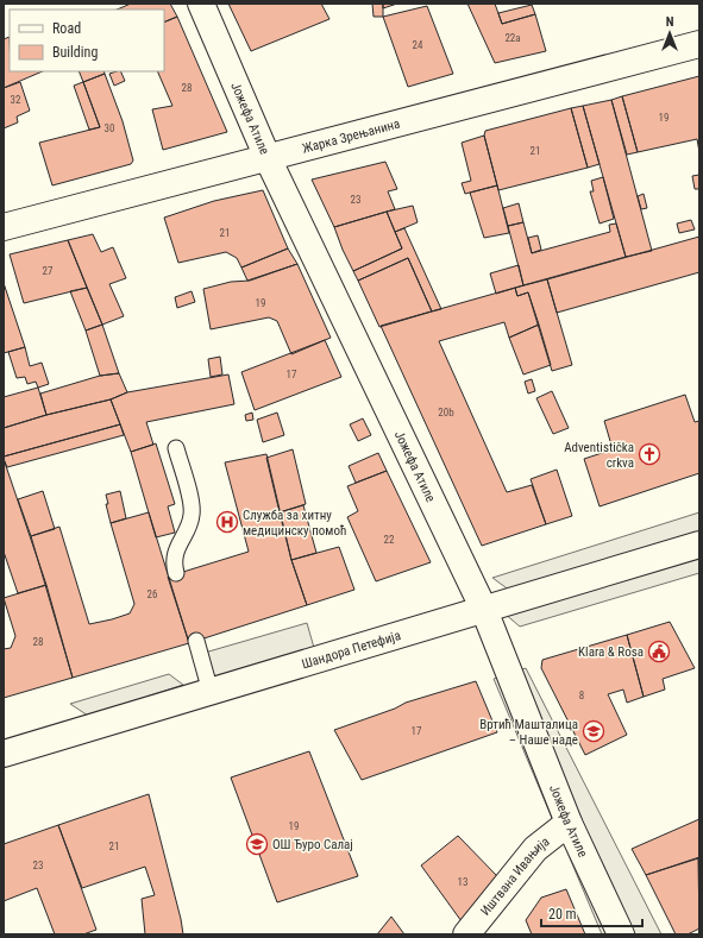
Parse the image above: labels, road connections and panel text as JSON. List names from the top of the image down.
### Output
{
  "streets": {
    "street": [
      "Јожефа Атиле",
      "Жарка Зрењанина",
      "Шандора Петефија",
      "Иштвана Ивањија"
    ]
  },
  "crossings": [
    ["Јожефа Атиле", "Жарка Зрењанина"],
    ["Јожефа Атиле", "Шандора Петефија"],
    ["Јожефа Атиле", "Иштвана Ивањија"]
  ],
  "places": {
    "church": ["Adventistička crkva"],
    "hospital": ["Служба за хитну медицинску помоћ"],
    "public building": ["Klara & Rosa"],
    "school or university": ["Вртић Машталица – Наше наде", "ОШ Ђуро Салај"]
  },
  "house_numbers": [
    "22a",
    "24",
    "28",
    "32",
    "19",
    "30",
    "21",
    "23",
    "21",
    "27",
    "19",
    "17",
    "20b",
    "22",
    "26",
    "28",
    "8",
    "17",
    "19",
    "21",
    "23",
    "13"
  ],
  "legend": ["Road", "Building"],
  "scale_bar": "20 m",
  "north": "top"
}
